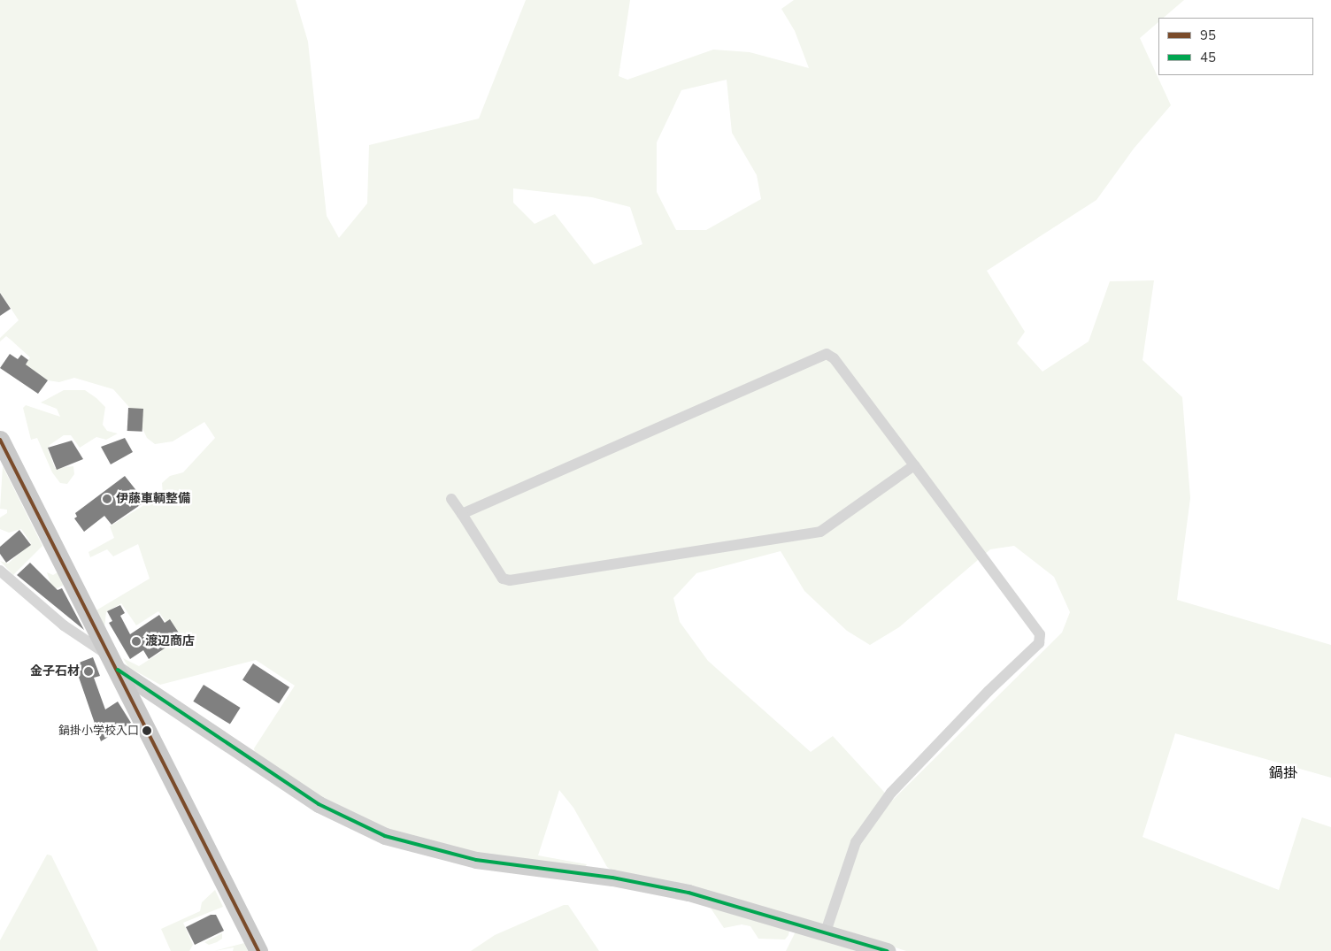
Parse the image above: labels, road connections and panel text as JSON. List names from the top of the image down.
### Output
{
  "districts": ["鍋掛"],
  "places": [
    "伊藤車輌整備",
    "渡辺商店",
    "金子石材",
    "鍋掛小学校入口"
  ],
  "lines": ["transit line 95", "transit line 45"],
  "legend": ["95", "45"]
}
